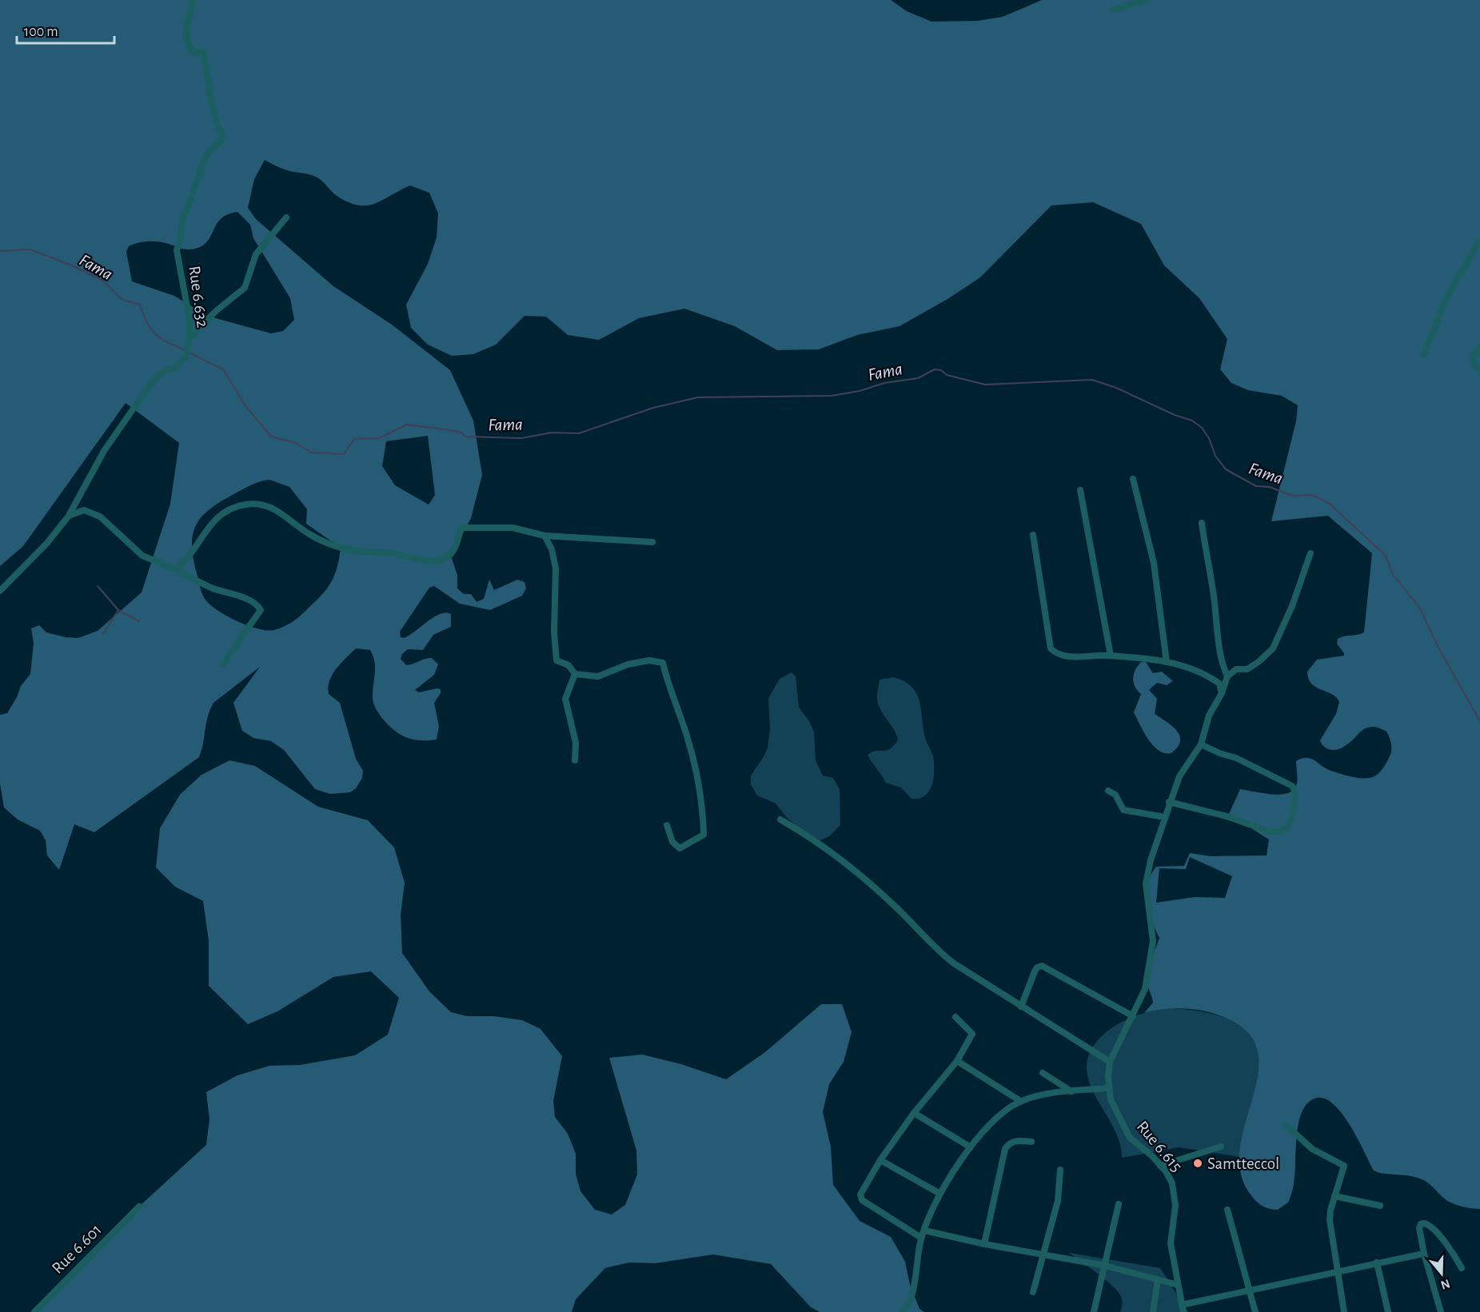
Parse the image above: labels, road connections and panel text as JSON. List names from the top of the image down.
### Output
{
  "streets": {
    "street": ["Rue 6.632", "Rue 6.615", "Rue 6.601"]
  },
  "water": ["Fama"],
  "places": ["Samtteccol"],
  "scale_bar": "100 m",
  "north": "bottom"
}
